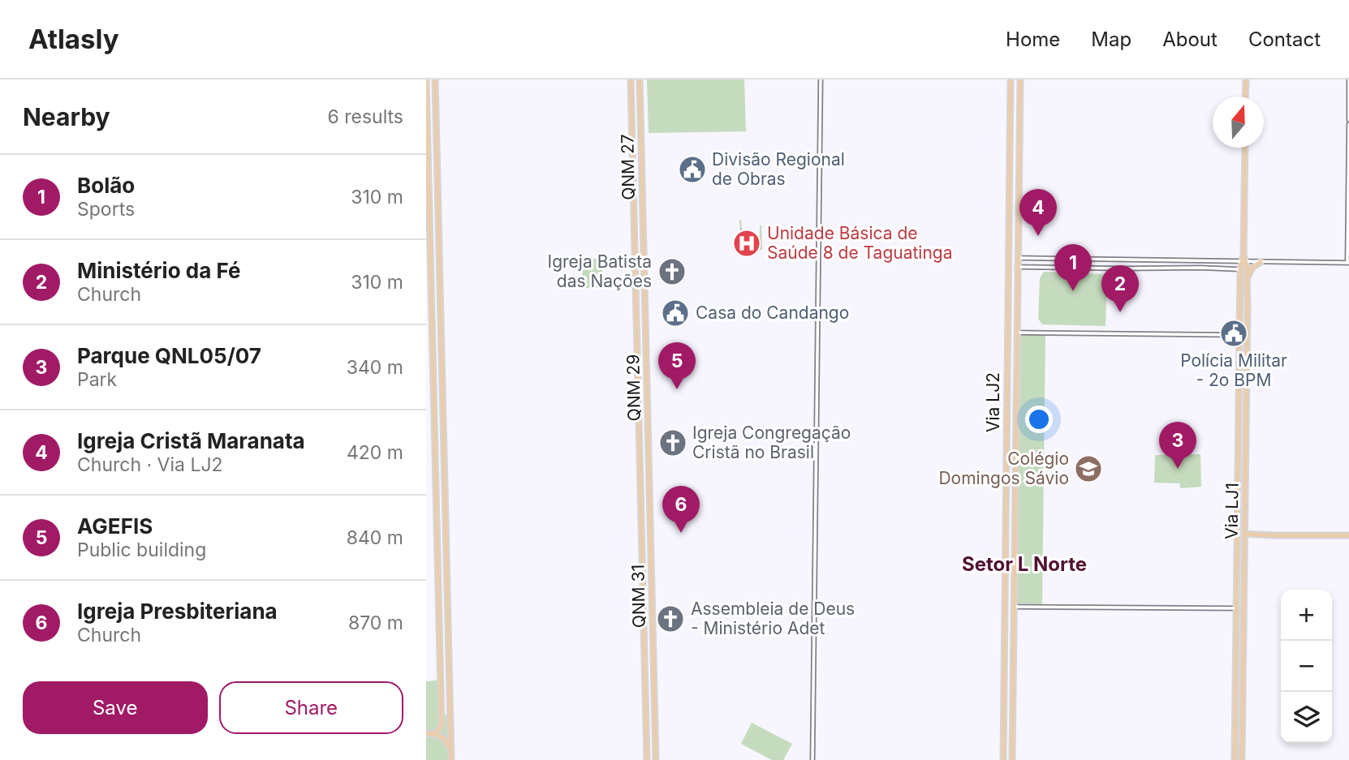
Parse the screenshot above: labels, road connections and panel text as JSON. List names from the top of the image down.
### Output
{
  "streets": {
    "main road": [
      "QNM 27",
      "QNM 29",
      "Via LJ2",
      "Via LJ1",
      "QNM 31"
    ]
  },
  "crossings": [
    ["QNM 27", "QNM 29"],
    ["QNM 29", "QNM 31"]
  ],
  "districts": ["Setor L Norte"],
  "places": {
    "public building": ["Divisão Regional de Obras", "Casa do Candango", "Polícia Militar - 2o BPM"],
    "hospital": ["Unidade Básica de Saúde 8 de Taguatinga"],
    "church": ["Igreja Batista das Nações", "Igreja Congregação Cristã no Brasil", "Assembleia de Deus - Ministério Adet"],
    "school or university": ["Colégio Domingos Sávio"]
  },
  "north": "top",
  "page": {
    "header": "Atlasly",
    "nav": [
      "Home",
      "Map",
      "About",
      "Contact"
    ],
    "heading": ["Nearby", "6 results"],
    "list": [
      {
        "mark": "1",
        "name": "Bolão",
        "note": "Sports",
        "value": "310 m"
      },
      {
        "mark": "2",
        "name": "Ministério da Fé",
        "note": "Church",
        "value": "310 m"
      },
      {
        "mark": "3",
        "name": "Parque QNL05/07",
        "note": "Park",
        "value": "340 m"
      },
      {
        "mark": "4",
        "name": "Igreja Cristã Maranata",
        "note": "Church · Via LJ2",
        "value": "420 m"
      },
      {
        "mark": "5",
        "name": "AGEFIS",
        "note": "Public building",
        "value": "840 m"
      },
      {
        "mark": "6",
        "name": "Igreja Presbiteriana",
        "note": "Church",
        "value": "870 m"
      }
    ],
    "pins": [
      "4",
      "1",
      "2",
      "5",
      "3",
      "6"
    ],
    "map_buttons": ["+", "−"],
    "buttons": ["Save", "Share"]
  }
}
